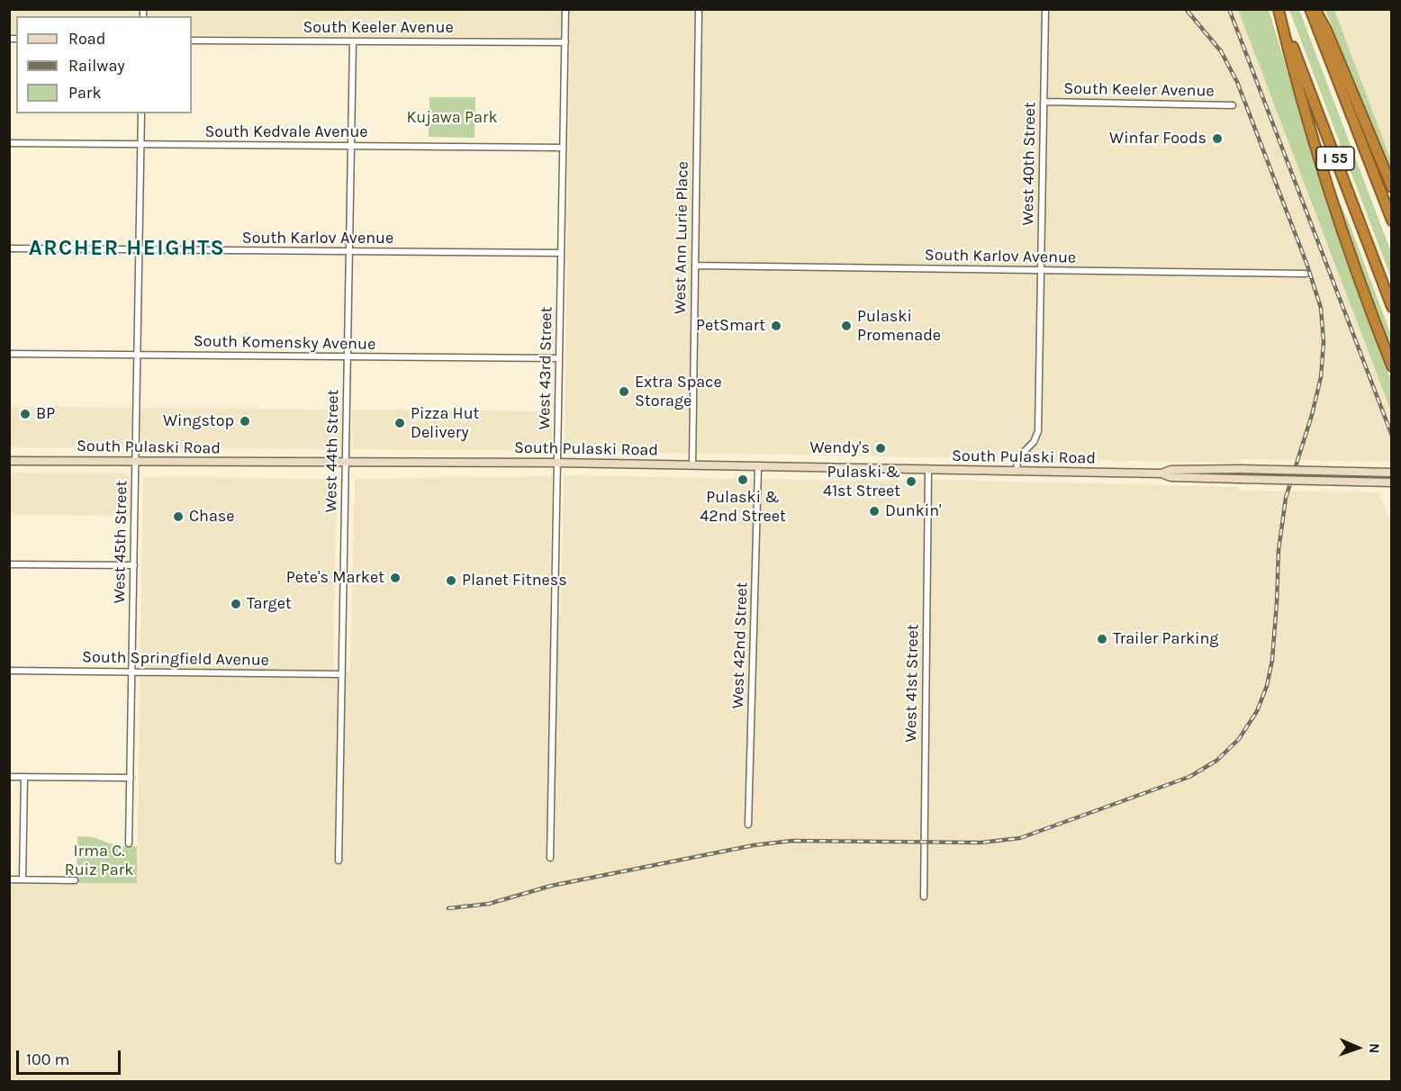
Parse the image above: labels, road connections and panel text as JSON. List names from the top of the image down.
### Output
{
  "streets": {
    "highway": ["I 55"],
    "main road": ["South Pulaski Road"],
    "street": [
      "South Keeler Avenue",
      "South Kedvale Avenue",
      "West 40th Street",
      "West Ann Lurie Place",
      "South Karlov Avenue",
      "South Komensky Avenue",
      "West 43rd Street",
      "West 44th Street",
      "West 45th Street",
      "West 42nd Street",
      "South Springfield Avenue",
      "West 41st Street"
    ]
  },
  "crossings": [
    ["South Keeler Avenue", "West 40th Street"],
    ["South Keeler Avenue", "West 43rd Street"],
    ["South Keeler Avenue", "West 44th Street"],
    ["South Kedvale Avenue", "West 43rd Street"],
    ["South Kedvale Avenue", "West 44th Street"],
    ["South Kedvale Avenue", "West 45th Street"],
    ["West 40th Street", "South Karlov Avenue"],
    ["West 40th Street", "South Pulaski Road"],
    ["West Ann Lurie Place", "South Karlov Avenue"],
    ["West Ann Lurie Place", "South Pulaski Road"],
    ["South Karlov Avenue", "West 43rd Street"],
    ["South Karlov Avenue", "West 44th Street"],
    ["South Karlov Avenue", "West 45th Street"],
    ["South Komensky Avenue", "West 43rd Street"],
    ["South Komensky Avenue", "West 44th Street"],
    ["South Komensky Avenue", "West 45th Street"],
    ["West 43rd Street", "South Pulaski Road"],
    ["South Pulaski Road", "West 44th Street"],
    ["South Pulaski Road", "West 45th Street"],
    ["South Pulaski Road", "West 42nd Street"],
    ["South Pulaski Road", "West 41st Street"],
    ["West 44th Street", "South Springfield Avenue"],
    ["West 45th Street", "South Springfield Avenue"]
  ],
  "districts": ["ARCHER HEIGHTS"],
  "parks": ["Kujawa Park", "Irma C. Ruiz Park"],
  "places": [
    "Winfar Foods",
    "PetSmart",
    "Pulaski Promenade",
    "Extra Space Storage",
    "BP",
    "Wingstop",
    "Pizza Hut Delivery",
    "Wendy's",
    "Pulaski & 42nd Street",
    "Pulaski & 41st Street",
    "Dunkin'",
    "Chase",
    "Pete's Market",
    "Planet Fitness",
    "Target",
    "Trailer Parking"
  ],
  "legend": ["Road", "Railway", "Park"],
  "scale_bar": "100 m",
  "north": "right"
}
